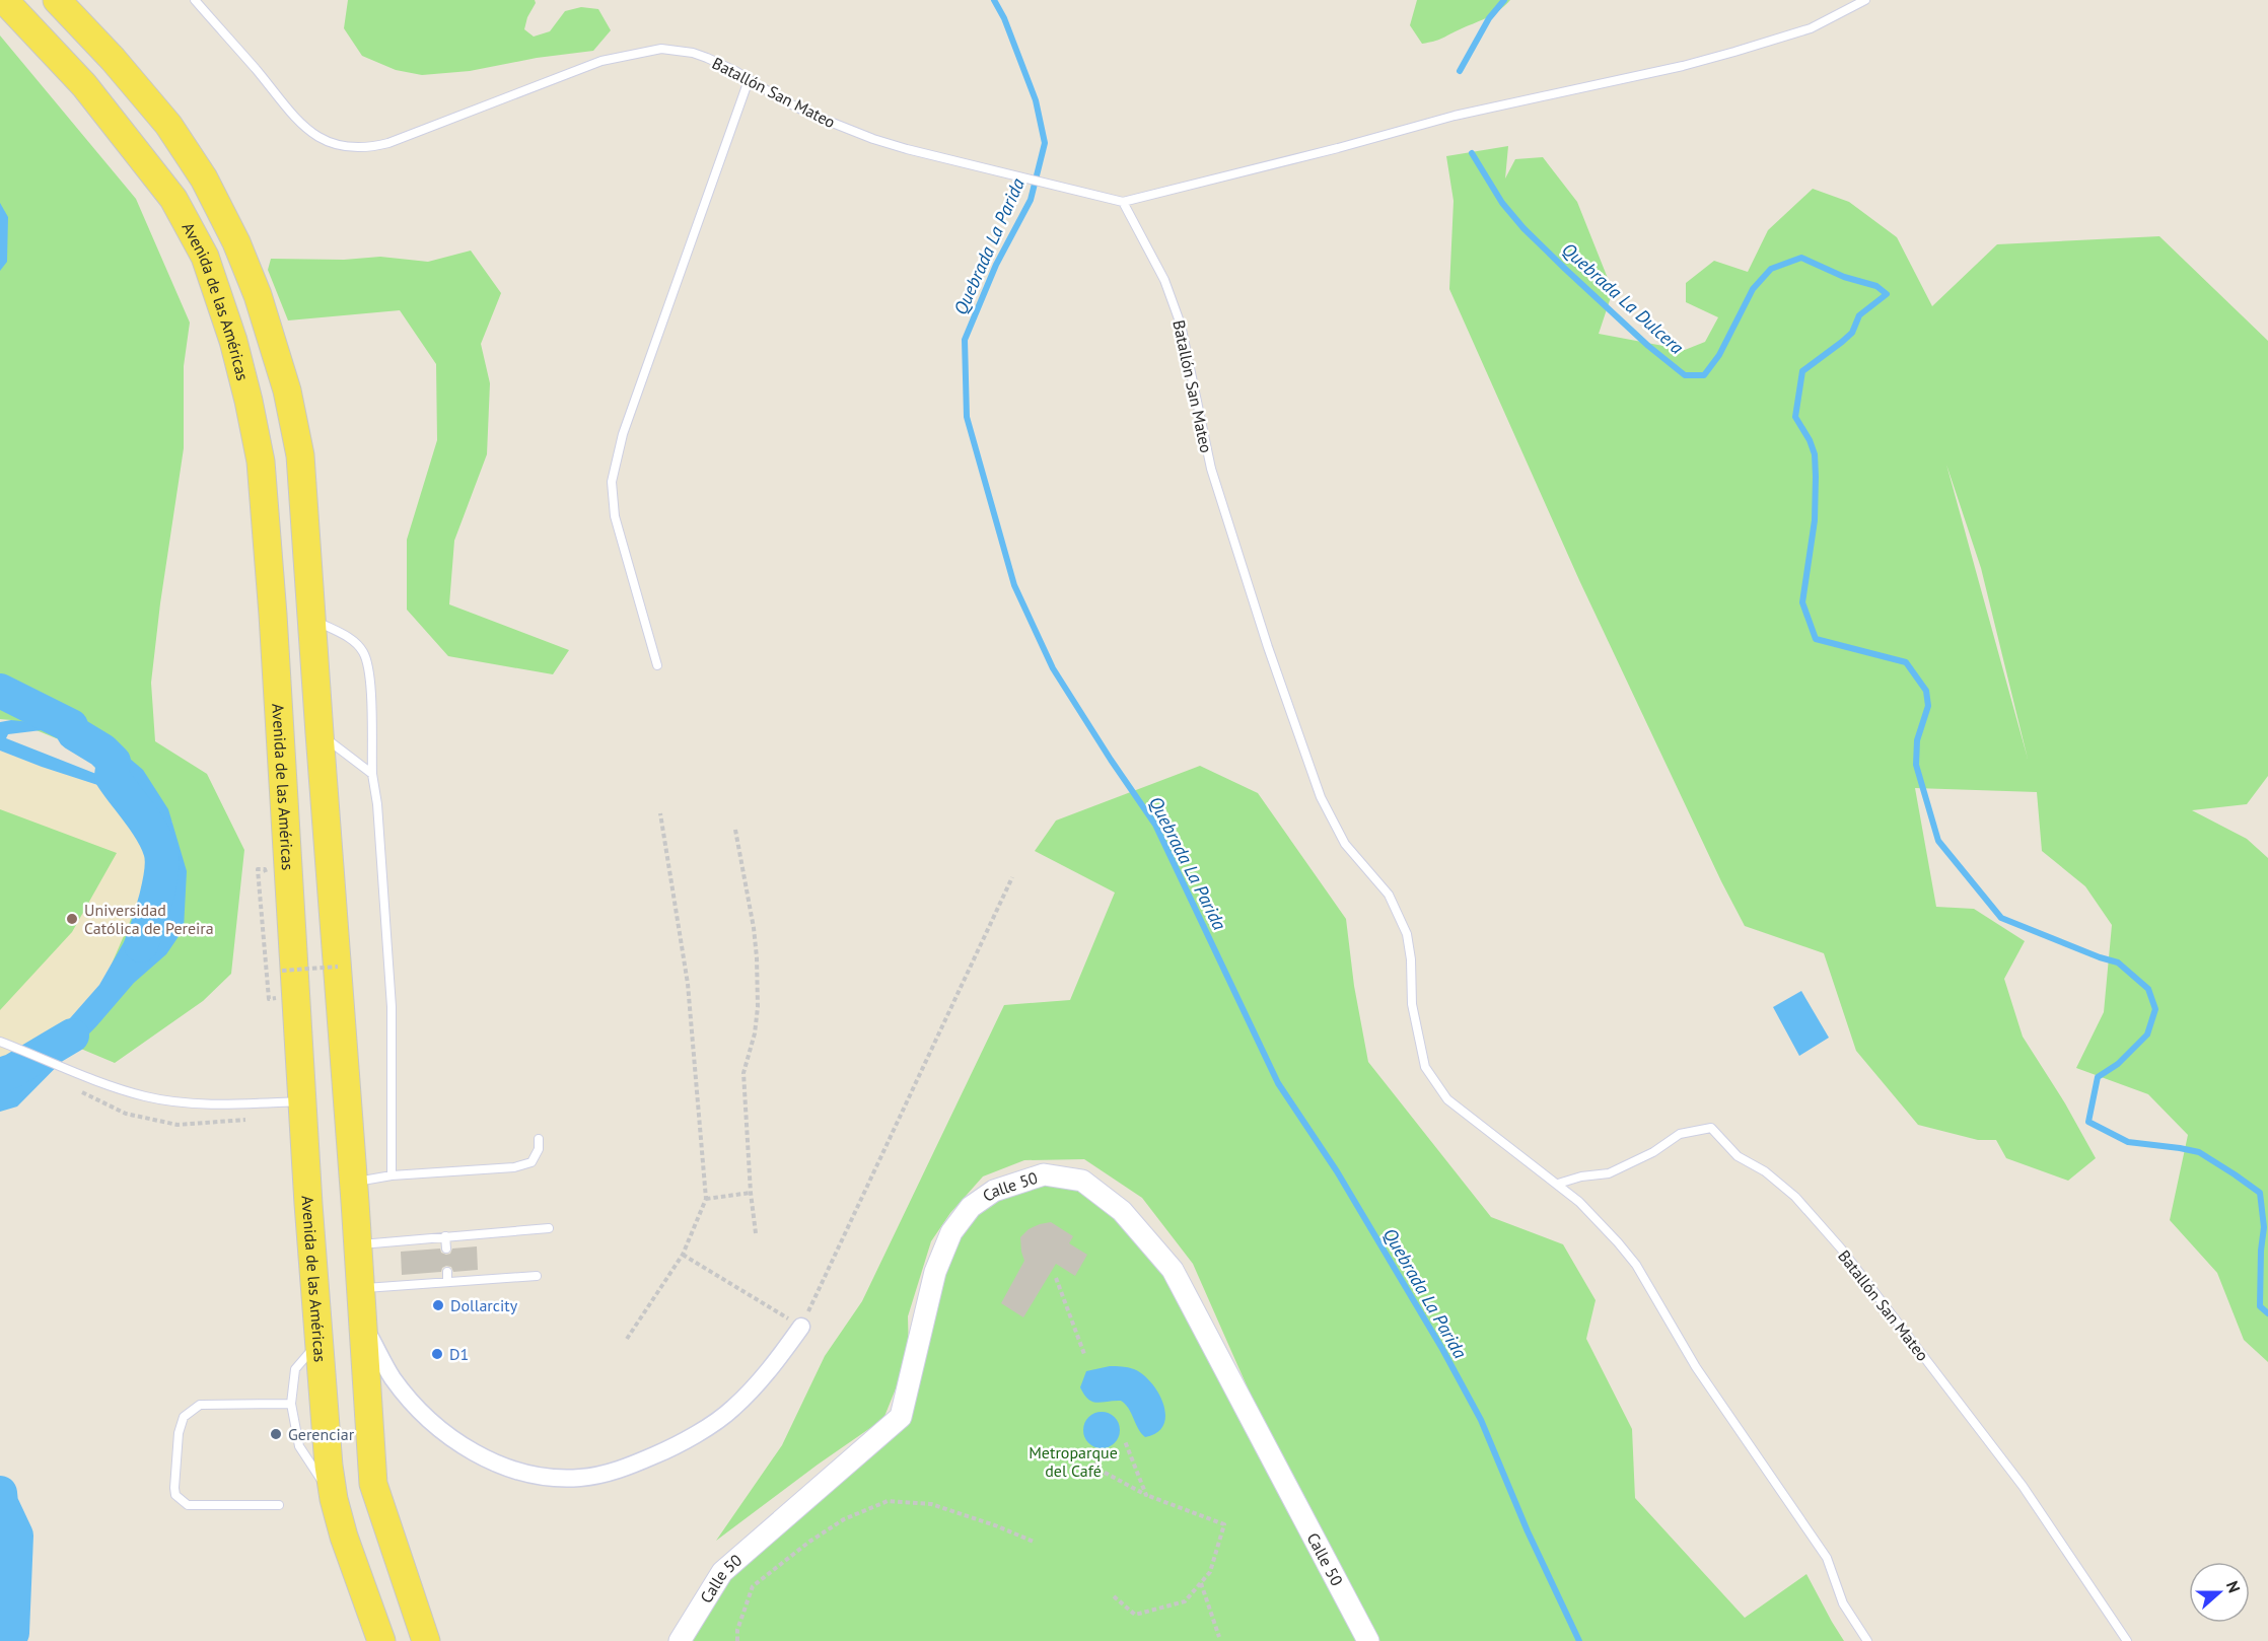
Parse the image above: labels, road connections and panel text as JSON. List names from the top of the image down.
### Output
{
  "streets": {
    "main road": ["Avenida de las Américas"],
    "street": ["Calle 50"],
    "lane": ["Batallón San Mateo"]
  },
  "water": ["Quebrada La Parida", "Quebrada La Dulcera"],
  "parks": ["Metroparque del Café"],
  "places": [
    "Universidad Católica de Pereira",
    "Dollarcity",
    "D1",
    "Gerenciar"
  ],
  "north": "right"
}
